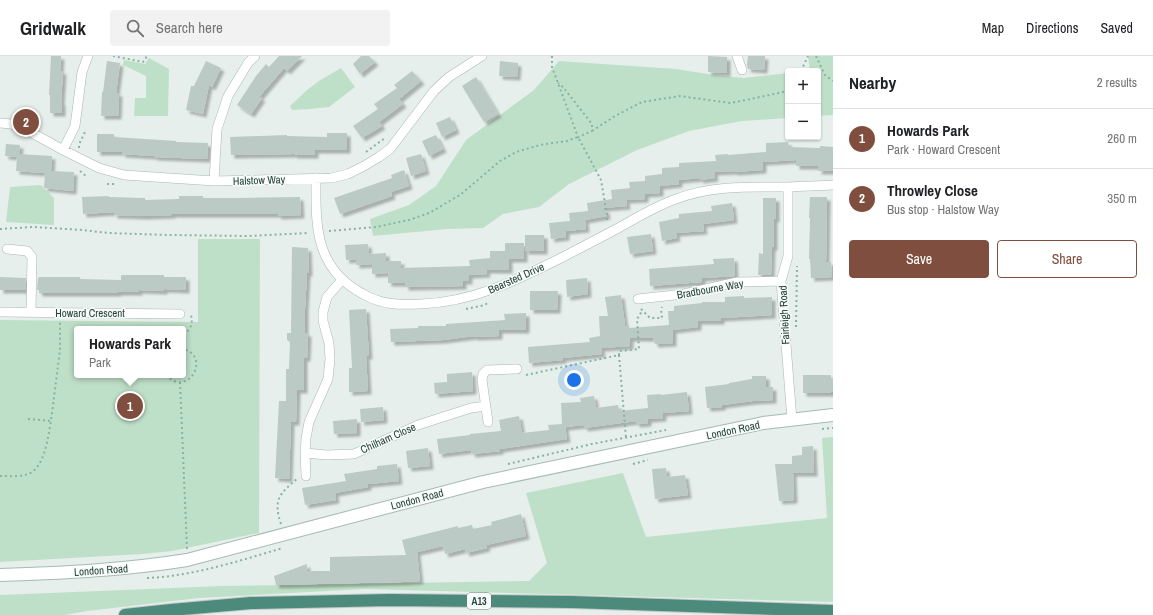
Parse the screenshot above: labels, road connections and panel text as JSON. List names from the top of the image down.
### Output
{
  "streets": {
    "highway": ["A13"],
    "main road": ["London Road"],
    "street": [
      "Halstow Way",
      "Bearsted Drive",
      "Bradbourne Way",
      "Howard Crescent",
      "Fairleigh Road",
      "Chilham Close"
    ]
  },
  "crossings": [
    ["Halstow Way", "Bearsted Drive"],
    ["Bearsted Drive", "Fairleigh Road"],
    ["Bradbourne Way", "Fairleigh Road"],
    ["Fairleigh Road", "London Road"]
  ],
  "page": {
    "header": "Gridwalk",
    "search": "Search here",
    "nav": ["Map", "Directions", "Saved"],
    "heading": ["Nearby", "2 results"],
    "map_buttons": ["+", "−"],
    "pins": ["2", "1"],
    "list": [
      {
        "mark": "1",
        "name": "Howards Park",
        "note": "Park · Howard Crescent",
        "value": "260 m"
      },
      {
        "mark": "2",
        "name": "Throwley Close",
        "note": "Bus stop · Halstow Way",
        "value": "350 m"
      }
    ],
    "buttons": ["Save", "Share"],
    "popup": ["Howards Park", "Park"]
  }
}
